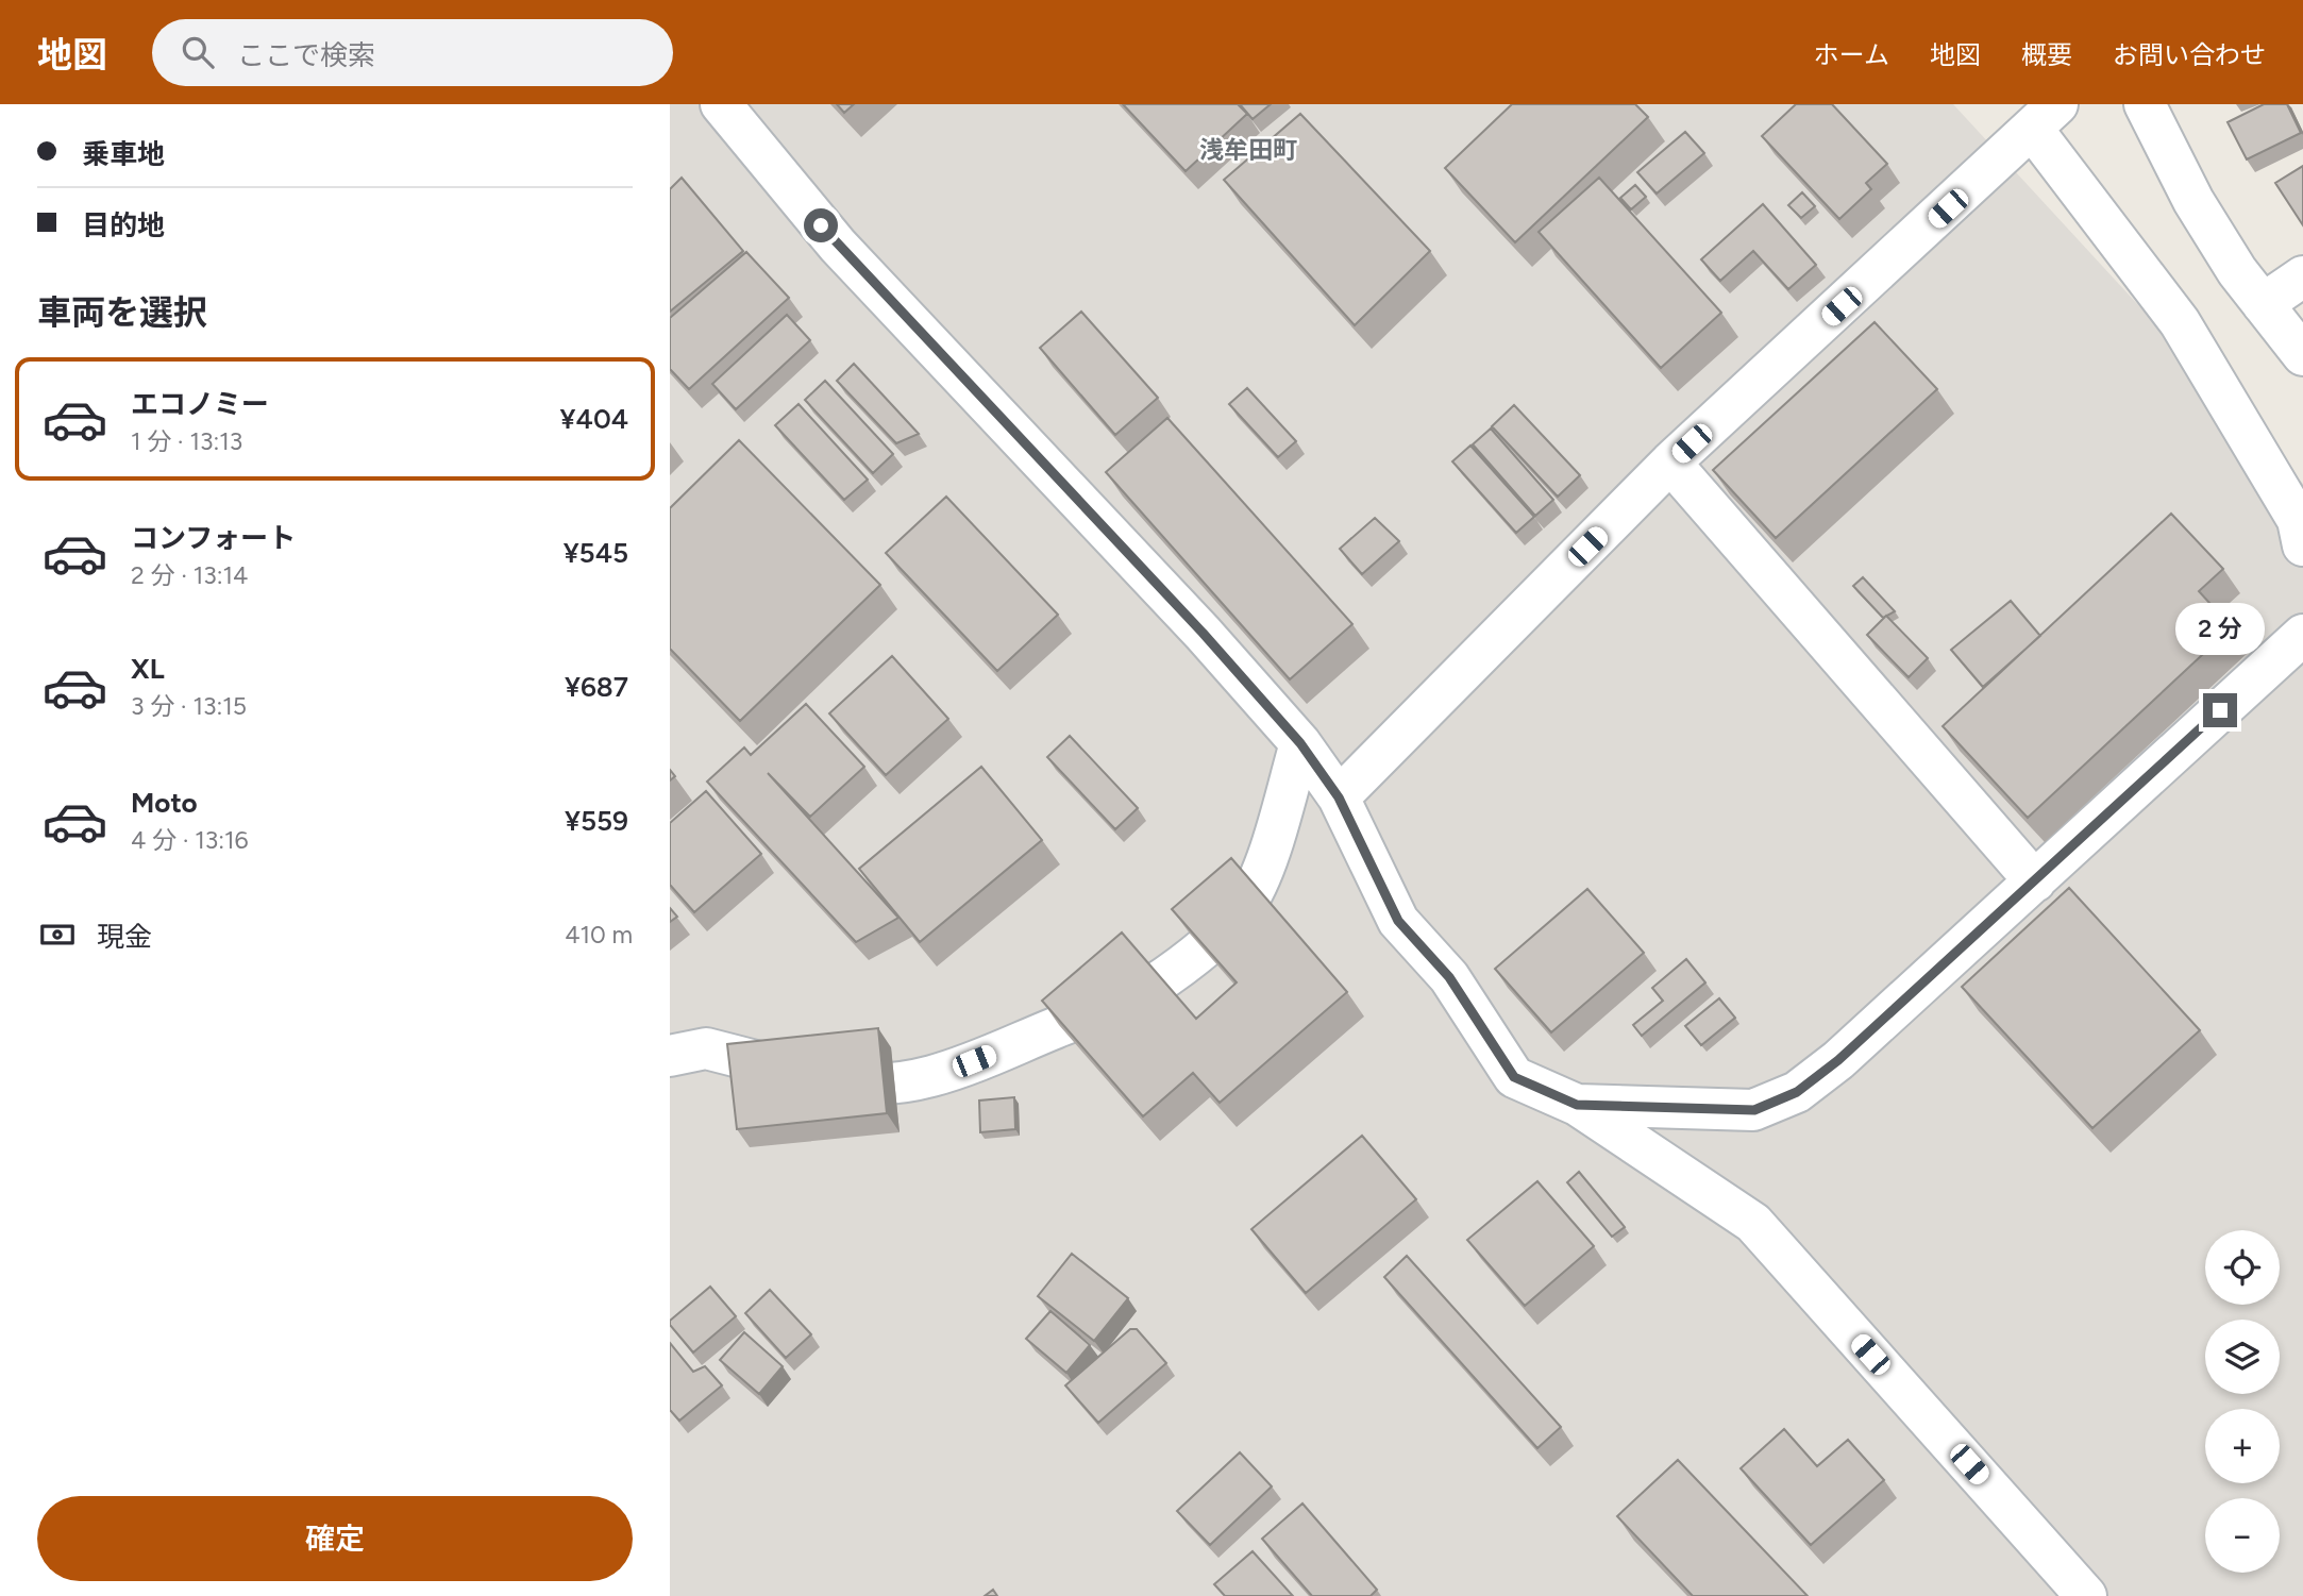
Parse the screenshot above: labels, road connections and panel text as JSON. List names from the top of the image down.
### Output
{
  "districts": ["浅牟田町"],
  "page": {
    "header": "地図",
    "search": "ここで検索",
    "nav": [
      "ホーム",
      "地図",
      "概要",
      "お問い合わせ"
    ],
    "banner": ["乗車地", "目的地"],
    "heading": "車両を選択",
    "list": [
      {
        "name": "エコノミー",
        "note": "1 分 · 13:13",
        "value": "¥404"
      },
      {
        "name": "コンフォート",
        "note": "2 分 · 13:14",
        "value": "¥545"
      },
      {
        "name": "XL",
        "note": "3 分 · 13:15",
        "value": "¥687"
      },
      {
        "name": "Moto",
        "note": "4 分 · 13:16",
        "value": "¥559"
      }
    ],
    "bubble": "2 分",
    "pay": ["現金", "410 m"],
    "map_buttons": ["+", "−"],
    "buttons": "確定"
  }
}
